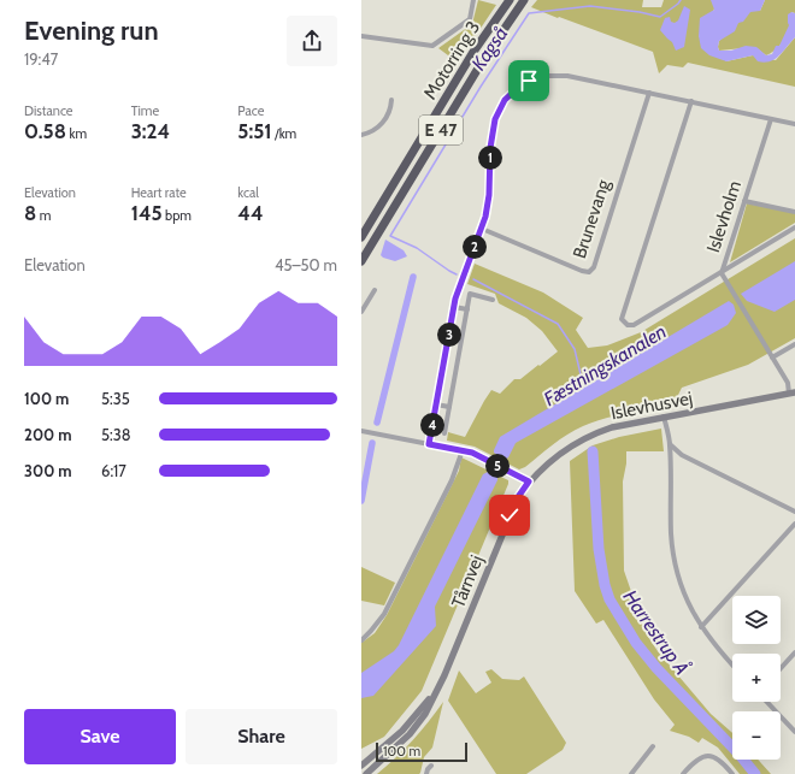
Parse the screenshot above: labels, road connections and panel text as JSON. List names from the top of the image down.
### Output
{
  "streets": {
    "highway": ["Motorring 3", "E 47"],
    "street": [
      "Islevholm",
      "Brunevang",
      "Islevhusvej",
      "Tårnvej"
    ]
  },
  "crossings": [
    ["Islevholm", "Islevhusvej"],
    ["Islevhusvej", "Tårnvej"]
  ],
  "water": ["Kagså", "Fæstningskanalen", "Harrestrup Å"],
  "scale_bar": "100 m",
  "page": {
    "heading": ["Evening run", "19:47"],
    "stats": [
      ["Distance", "0.58 km"],
      ["Time", "3:24"],
      ["Pace", "5:51 /km"],
      ["Elevation", "8 m"],
      ["Heart rate", "145 bpm"],
      ["kcal", "44"]
    ],
    "pins": [
      "1",
      "2",
      "3",
      "4",
      "5"
    ],
    "chart": ["Elevation", "45–50 m"],
    "list": [
      {
        "name": "100 m",
        "note": "5:35"
      },
      {
        "name": "200 m",
        "note": "5:38"
      },
      {
        "name": "300 m",
        "note": "6:17"
      }
    ],
    "map_buttons": ["+", "−"],
    "buttons": ["Save", "Share"],
    "scale": "100 m"
  }
}
